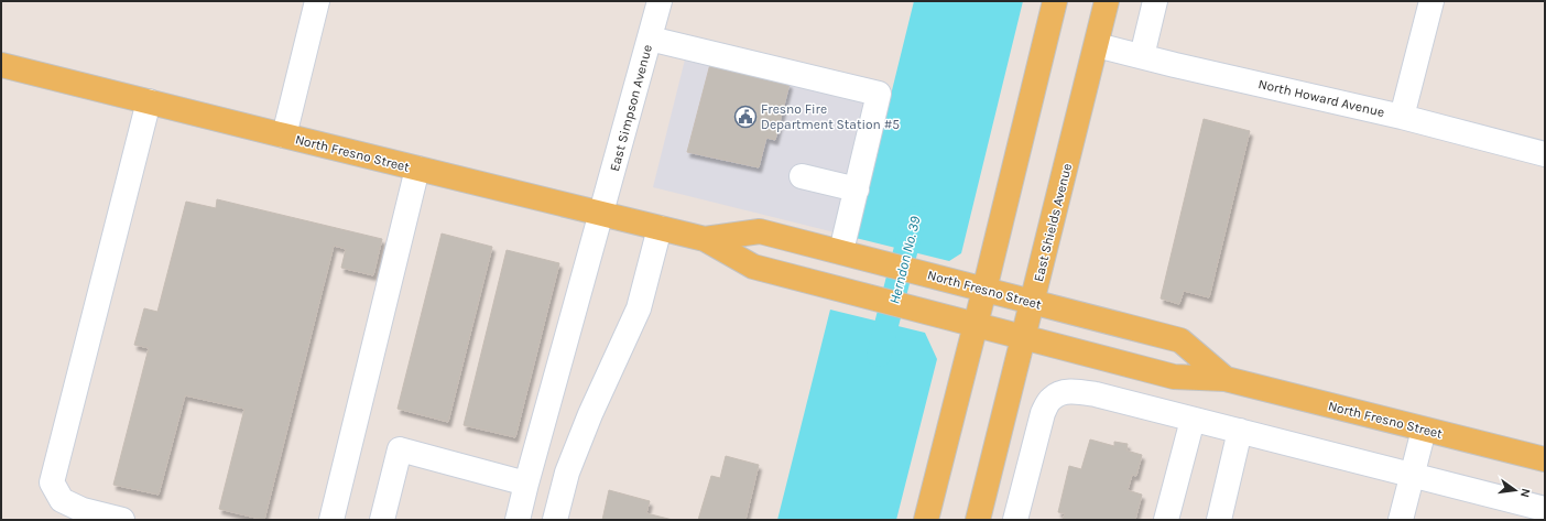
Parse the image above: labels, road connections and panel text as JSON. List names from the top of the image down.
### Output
{
  "streets": {
    "main road": ["North Fresno Street", "East Shields Avenue"],
    "street": ["North Howard Avenue", "East Simpson Avenue"]
  },
  "crossings": [
    ["North Howard Avenue", "East Shields Avenue"],
    ["East Simpson Avenue", "North Fresno Street"],
    ["North Fresno Street", "East Shields Avenue"]
  ],
  "water": ["Herndon No. 39"],
  "places": {
    "public building": ["Fresno Fire Department Station #5"]
  },
  "north": "right"
}
